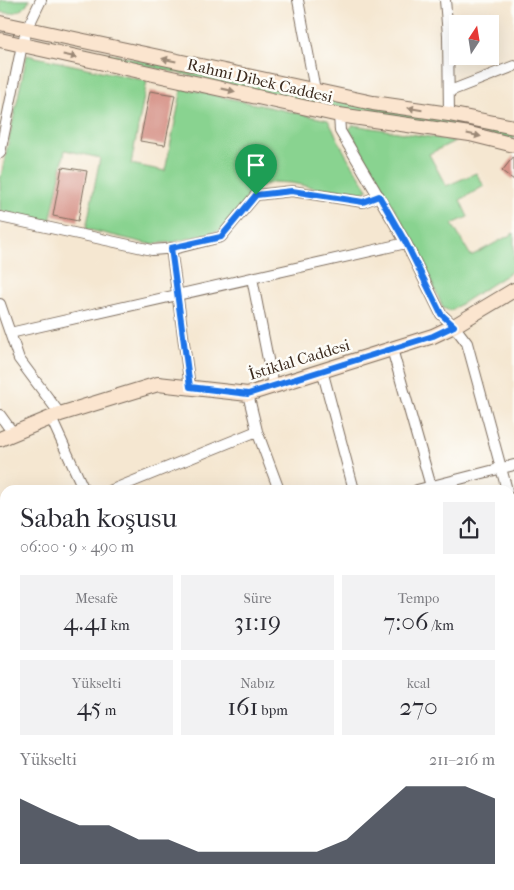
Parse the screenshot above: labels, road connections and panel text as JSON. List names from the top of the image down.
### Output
{
  "streets": {
    "main road": ["Rahmi Dibek Caddesi", "İstiklal Caddesi"]
  },
  "north": "top",
  "page": {
    "heading": ["Sabah koşusu", "06:00 · 9 × 490 m"],
    "stats": [
      ["Mesafe", "4.41 km"],
      ["Süre", "31:19"],
      ["Tempo", "7:06 /km"],
      ["Yükselti", "45 m"],
      ["Nabız", "161 bpm"],
      ["kcal", "270"]
    ],
    "chart": ["Yükselti", "211–216 m"]
  }
}
